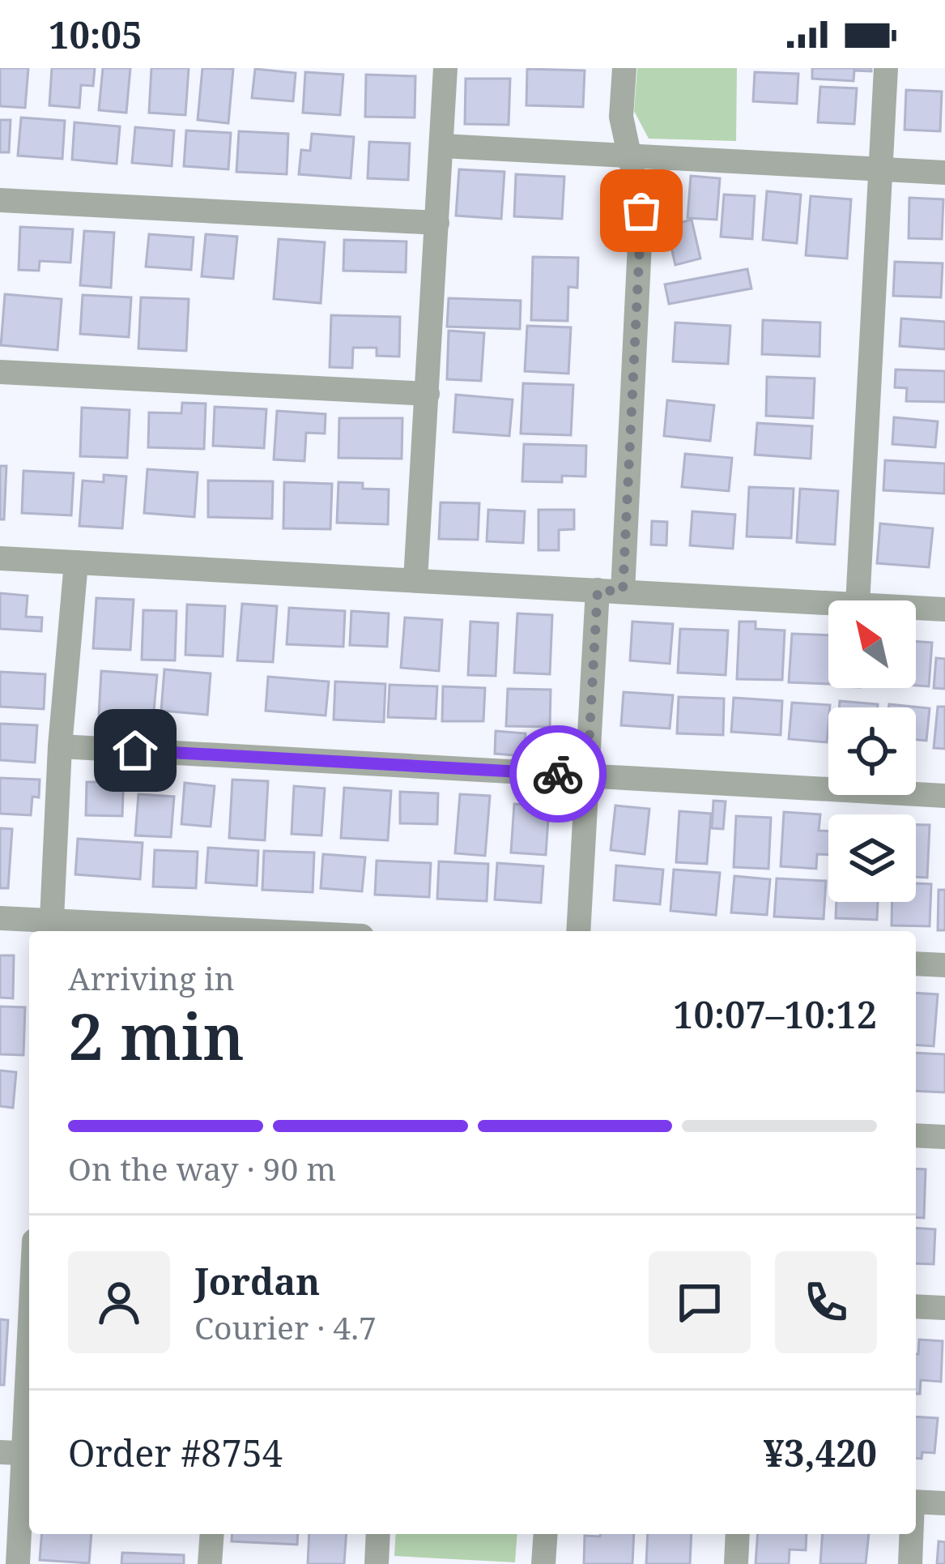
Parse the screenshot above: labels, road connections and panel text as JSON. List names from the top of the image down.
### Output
{
  "north": "top left",
  "page": {
    "status": "10:05",
    "heading": ["2 min", "Arriving in", "10:07–10:12"],
    "panel": [
      "Jordan",
      "Courier · 4.7",
      "Order #8754",
      "¥3,420"
    ],
    "bar": "On the way · 90 m"
  }
}
